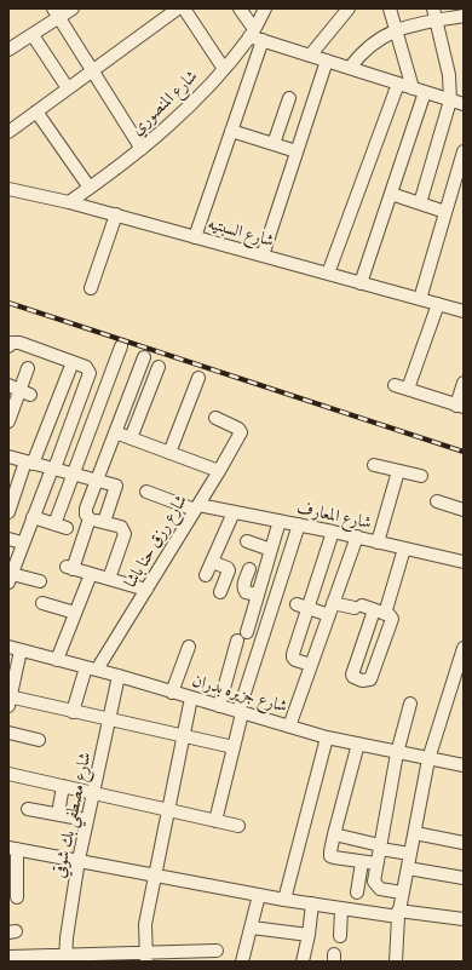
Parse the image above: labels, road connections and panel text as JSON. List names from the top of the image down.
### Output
{
  "streets": {
    "street": [
      "شارع المنصوري",
      "شارع السبتيه",
      "شارع المعارف",
      "شارع رزق حنا باشا",
      "شارع جزيره بدران",
      "شارع مصطفي بك شوقي"
    ]
  },
  "crossings": [
    ["شارع المنصوري", "شارع السبتيه"],
    ["شارع المعارف", "شارع رزق حنا باشا"],
    ["شارع رزق حنا باشا", "شارع جزيره بدران"],
    ["شارع جزيره بدران", "شارع مصطفي بك شوقي"]
  ]
}
